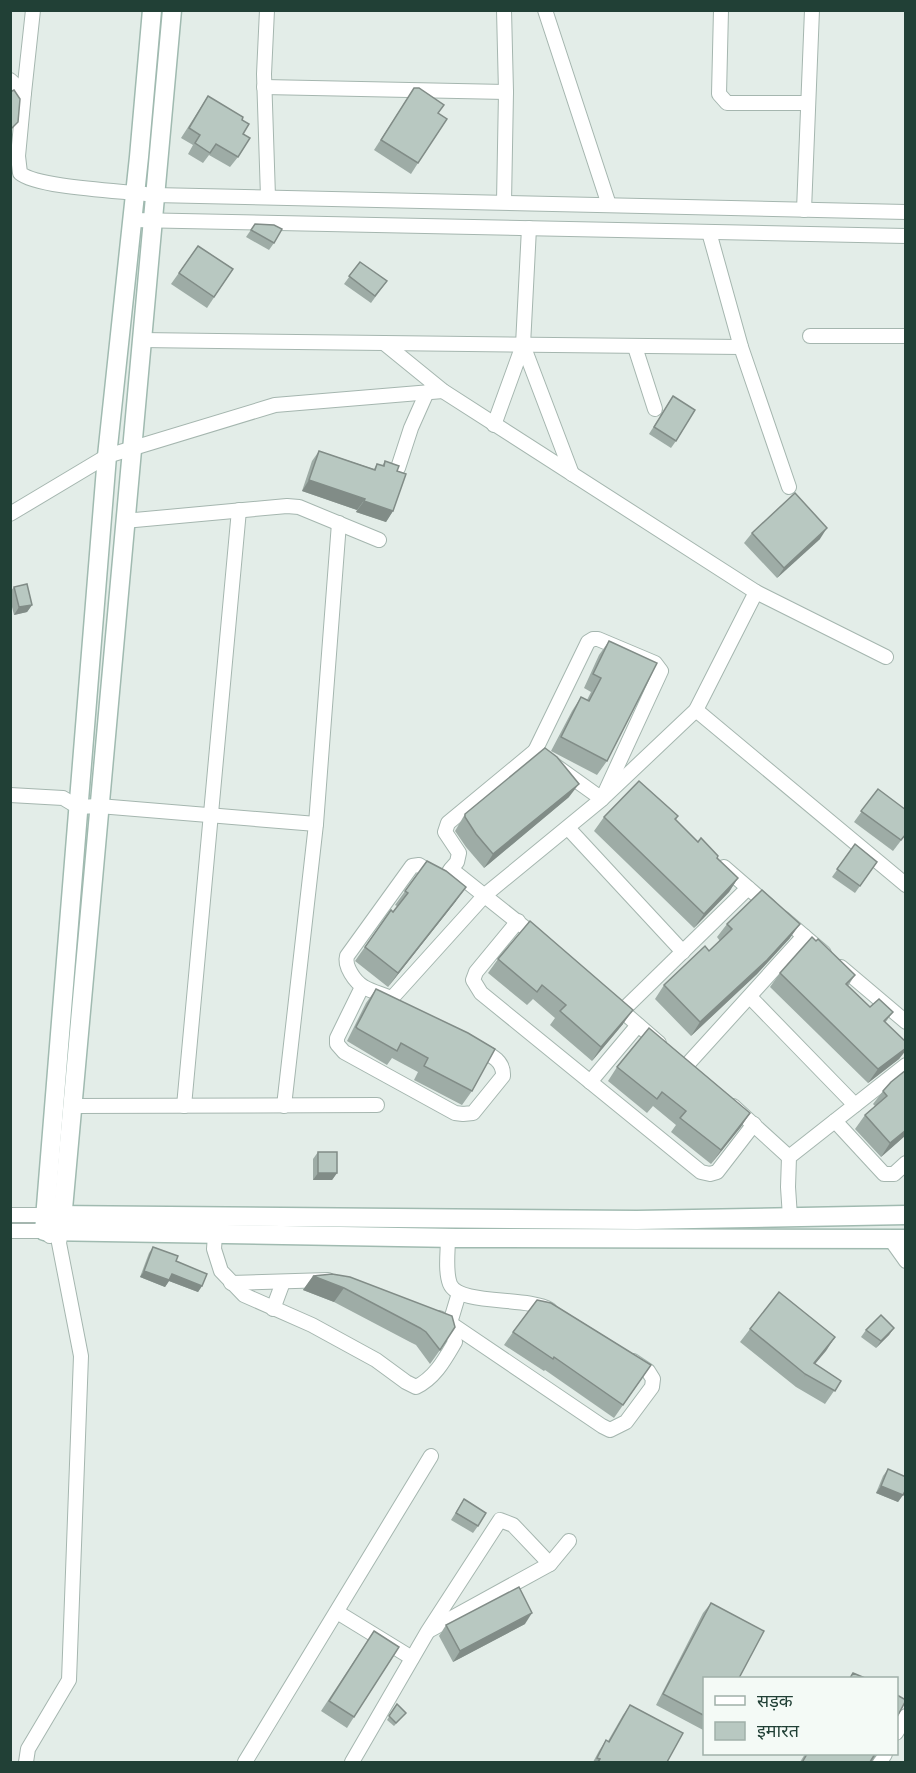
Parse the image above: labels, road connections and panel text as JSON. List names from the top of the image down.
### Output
{
  "legend": ["सड़क", "इमारत"]
}
